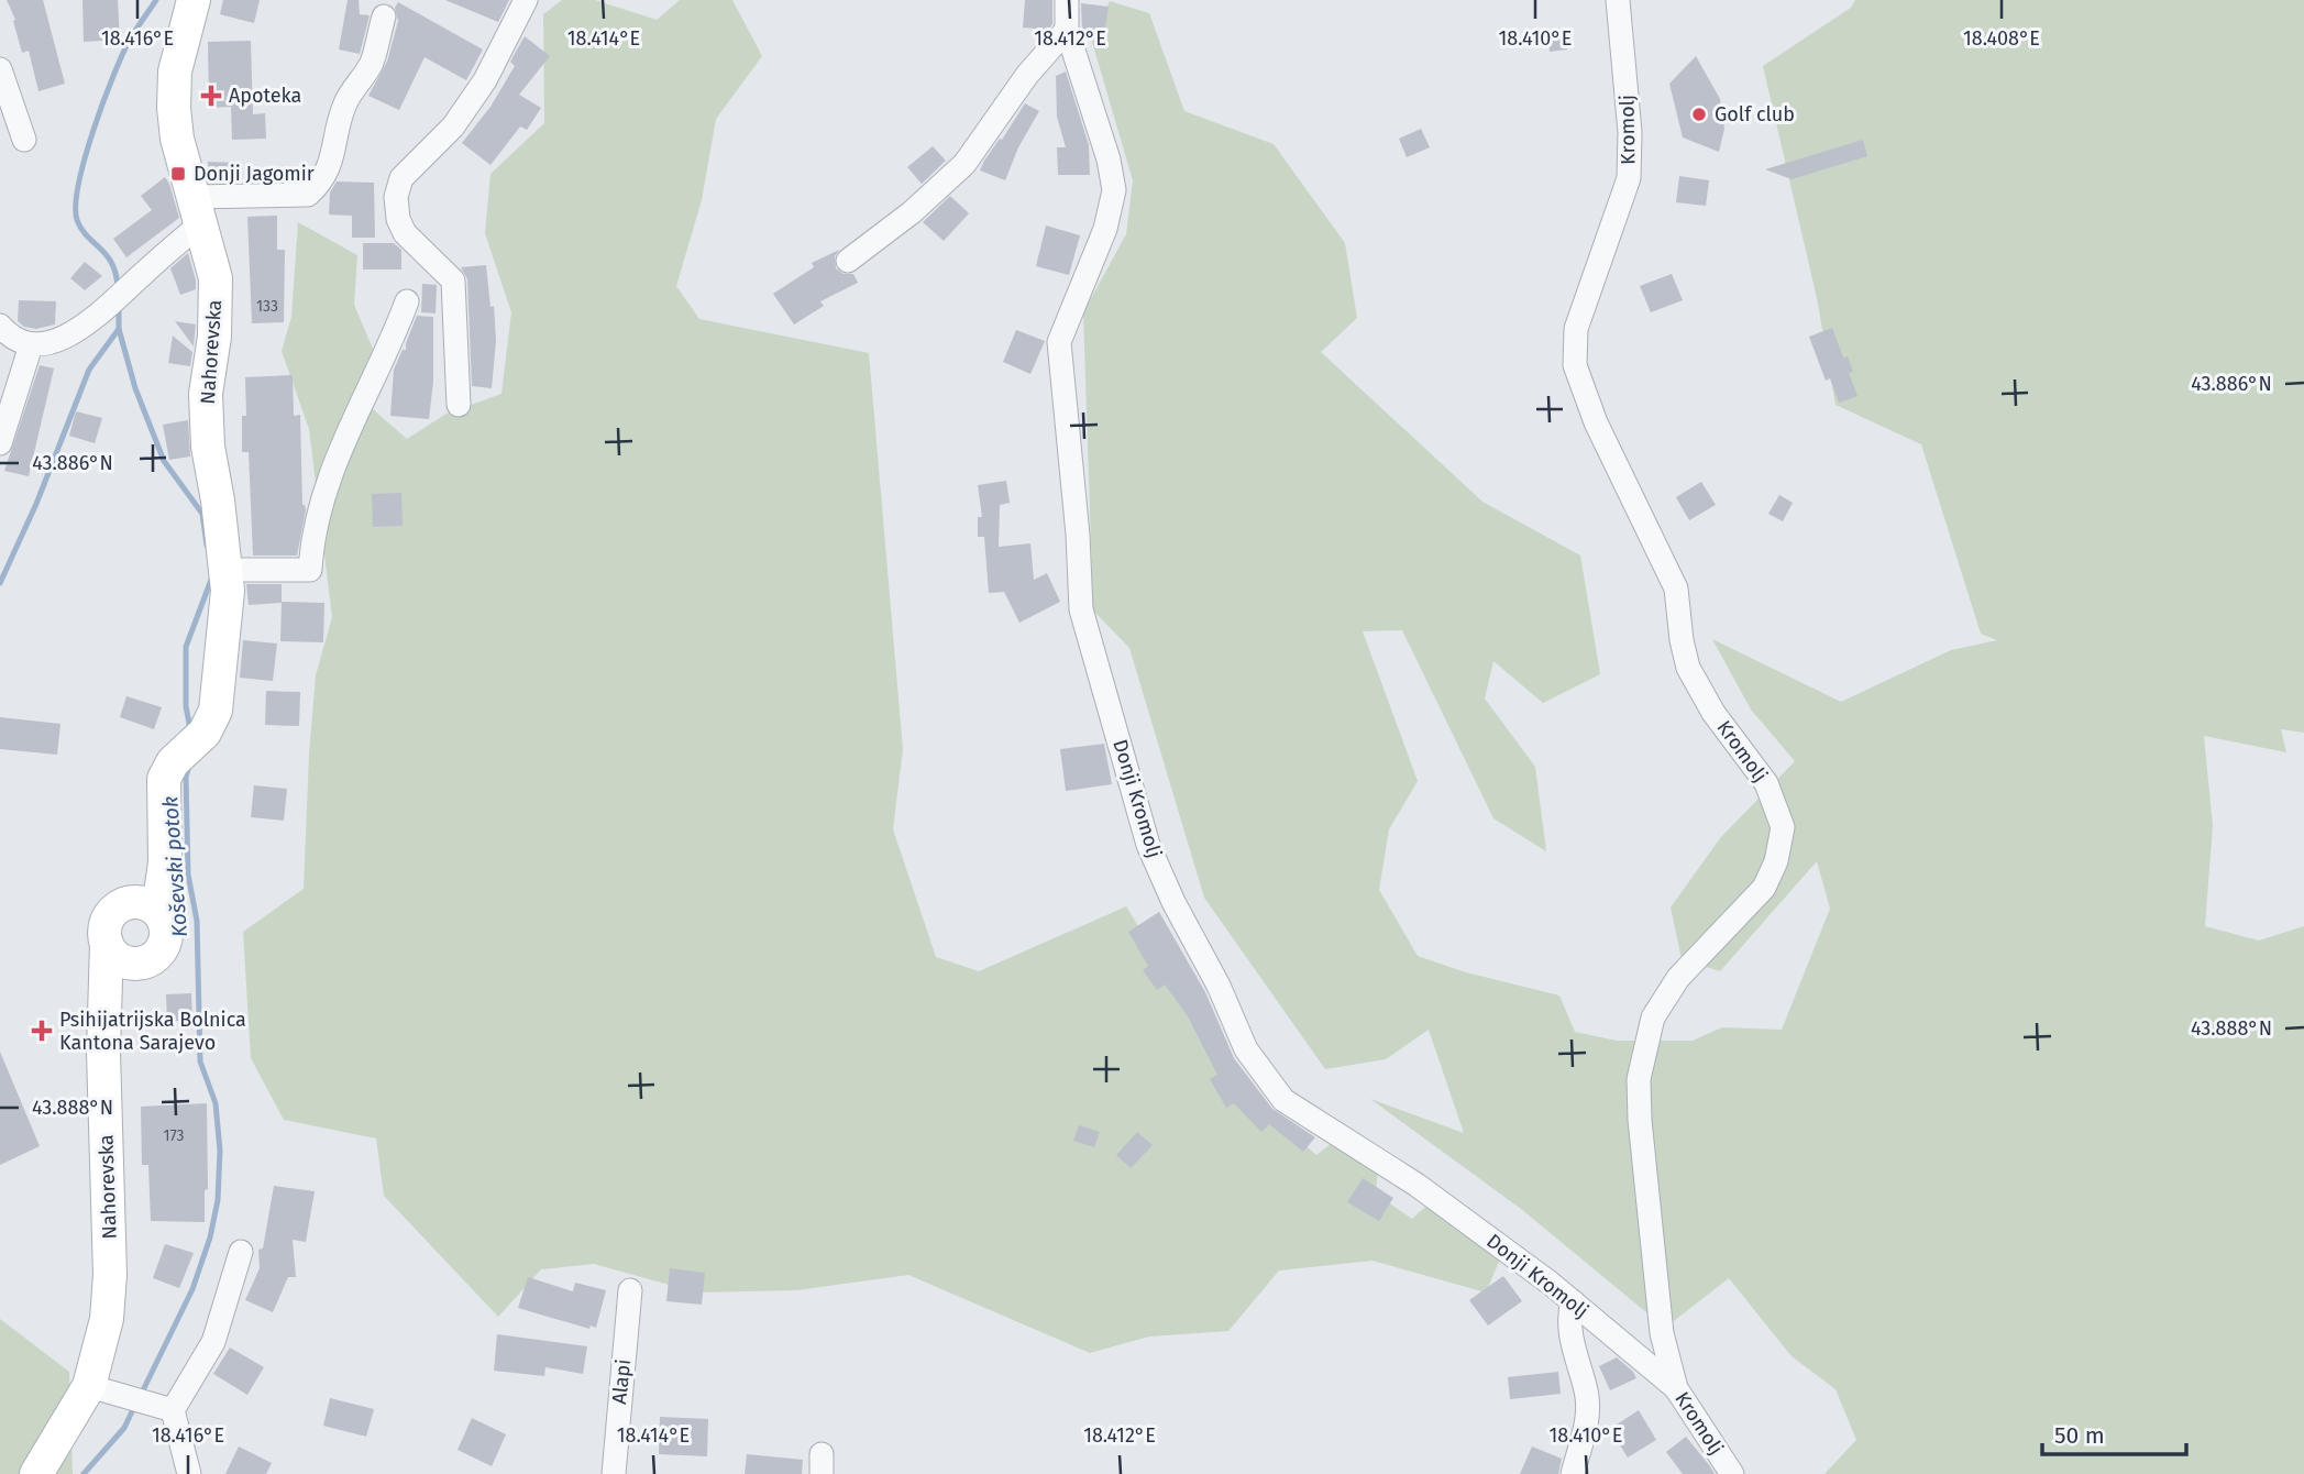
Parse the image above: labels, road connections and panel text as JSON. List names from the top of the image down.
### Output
{
  "streets": {
    "street": [
      "Kromolj",
      "Nahorevska",
      "Donji Kromolj",
      "Alapi"
    ]
  },
  "crossings": [
    ["Kromolj", "Donji Kromolj"]
  ],
  "water": ["Koševski potok"],
  "places": {
    "health": ["Apoteka", "Psihijatrijska Bolnica Kantona Sarajevo"],
    "other": ["Golf club"],
    "transit": ["Donji Jagomir"]
  },
  "house_numbers": ["133", "173"],
  "scale_bar": "50 m",
  "coordinates": [
    "18.416°E",
    "18.414°E",
    "18.412°E",
    "18.410°E",
    "18.408°E",
    "43.886°N",
    "43.888°N"
  ]
}
